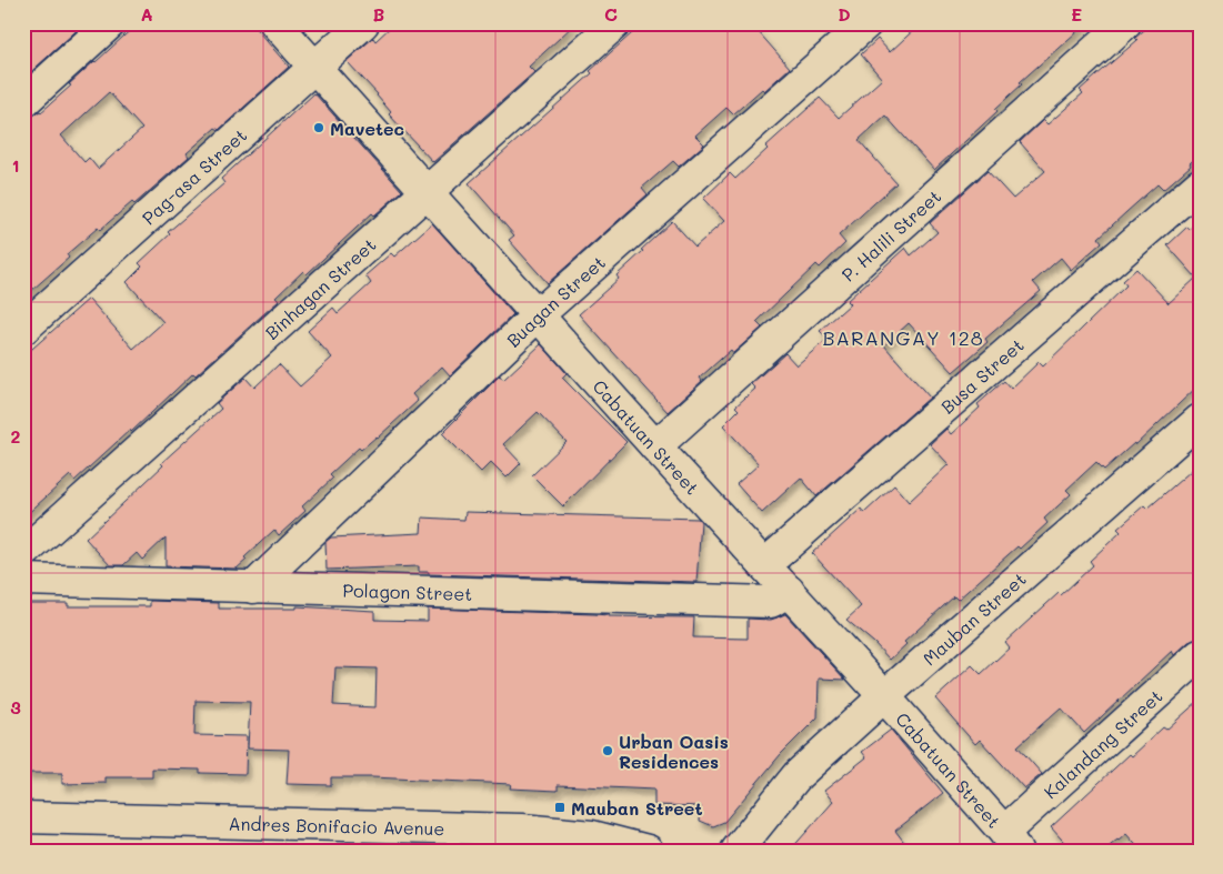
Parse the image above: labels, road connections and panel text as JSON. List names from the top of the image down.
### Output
{
  "streets": {
    "street": [
      "Pag-asa Street",
      "P. Halili Street",
      "Binhagan Street",
      "Buagan Street",
      "Busa Street",
      "Cabatuan Street",
      "Polagon Street",
      "Mauban Street",
      "Kalandang Street",
      "Andres Bonifacio Avenue"
    ]
  },
  "crossings": [
    ["Pag-asa Street", "Cabatuan Street"],
    ["P. Halili Street", "Cabatuan Street"],
    ["Binhagan Street", "Cabatuan Street"],
    ["Buagan Street", "Cabatuan Street"],
    ["Buagan Street", "Polagon Street"],
    ["Busa Street", "Cabatuan Street"],
    ["Cabatuan Street", "Polagon Street"],
    ["Cabatuan Street", "Mauban Street"],
    ["Cabatuan Street", "Kalandang Street"]
  ],
  "districts": ["BARANGAY 128"],
  "places": {
    "other": ["Mavetec", "Urban Oasis Residences"],
    "transit": ["Mauban Street"]
  },
  "grid": {
    "columns": [
      "A",
      "B",
      "C",
      "D",
      "E"
    ],
    "rows": ["1", "2", "3"]
  }
}
